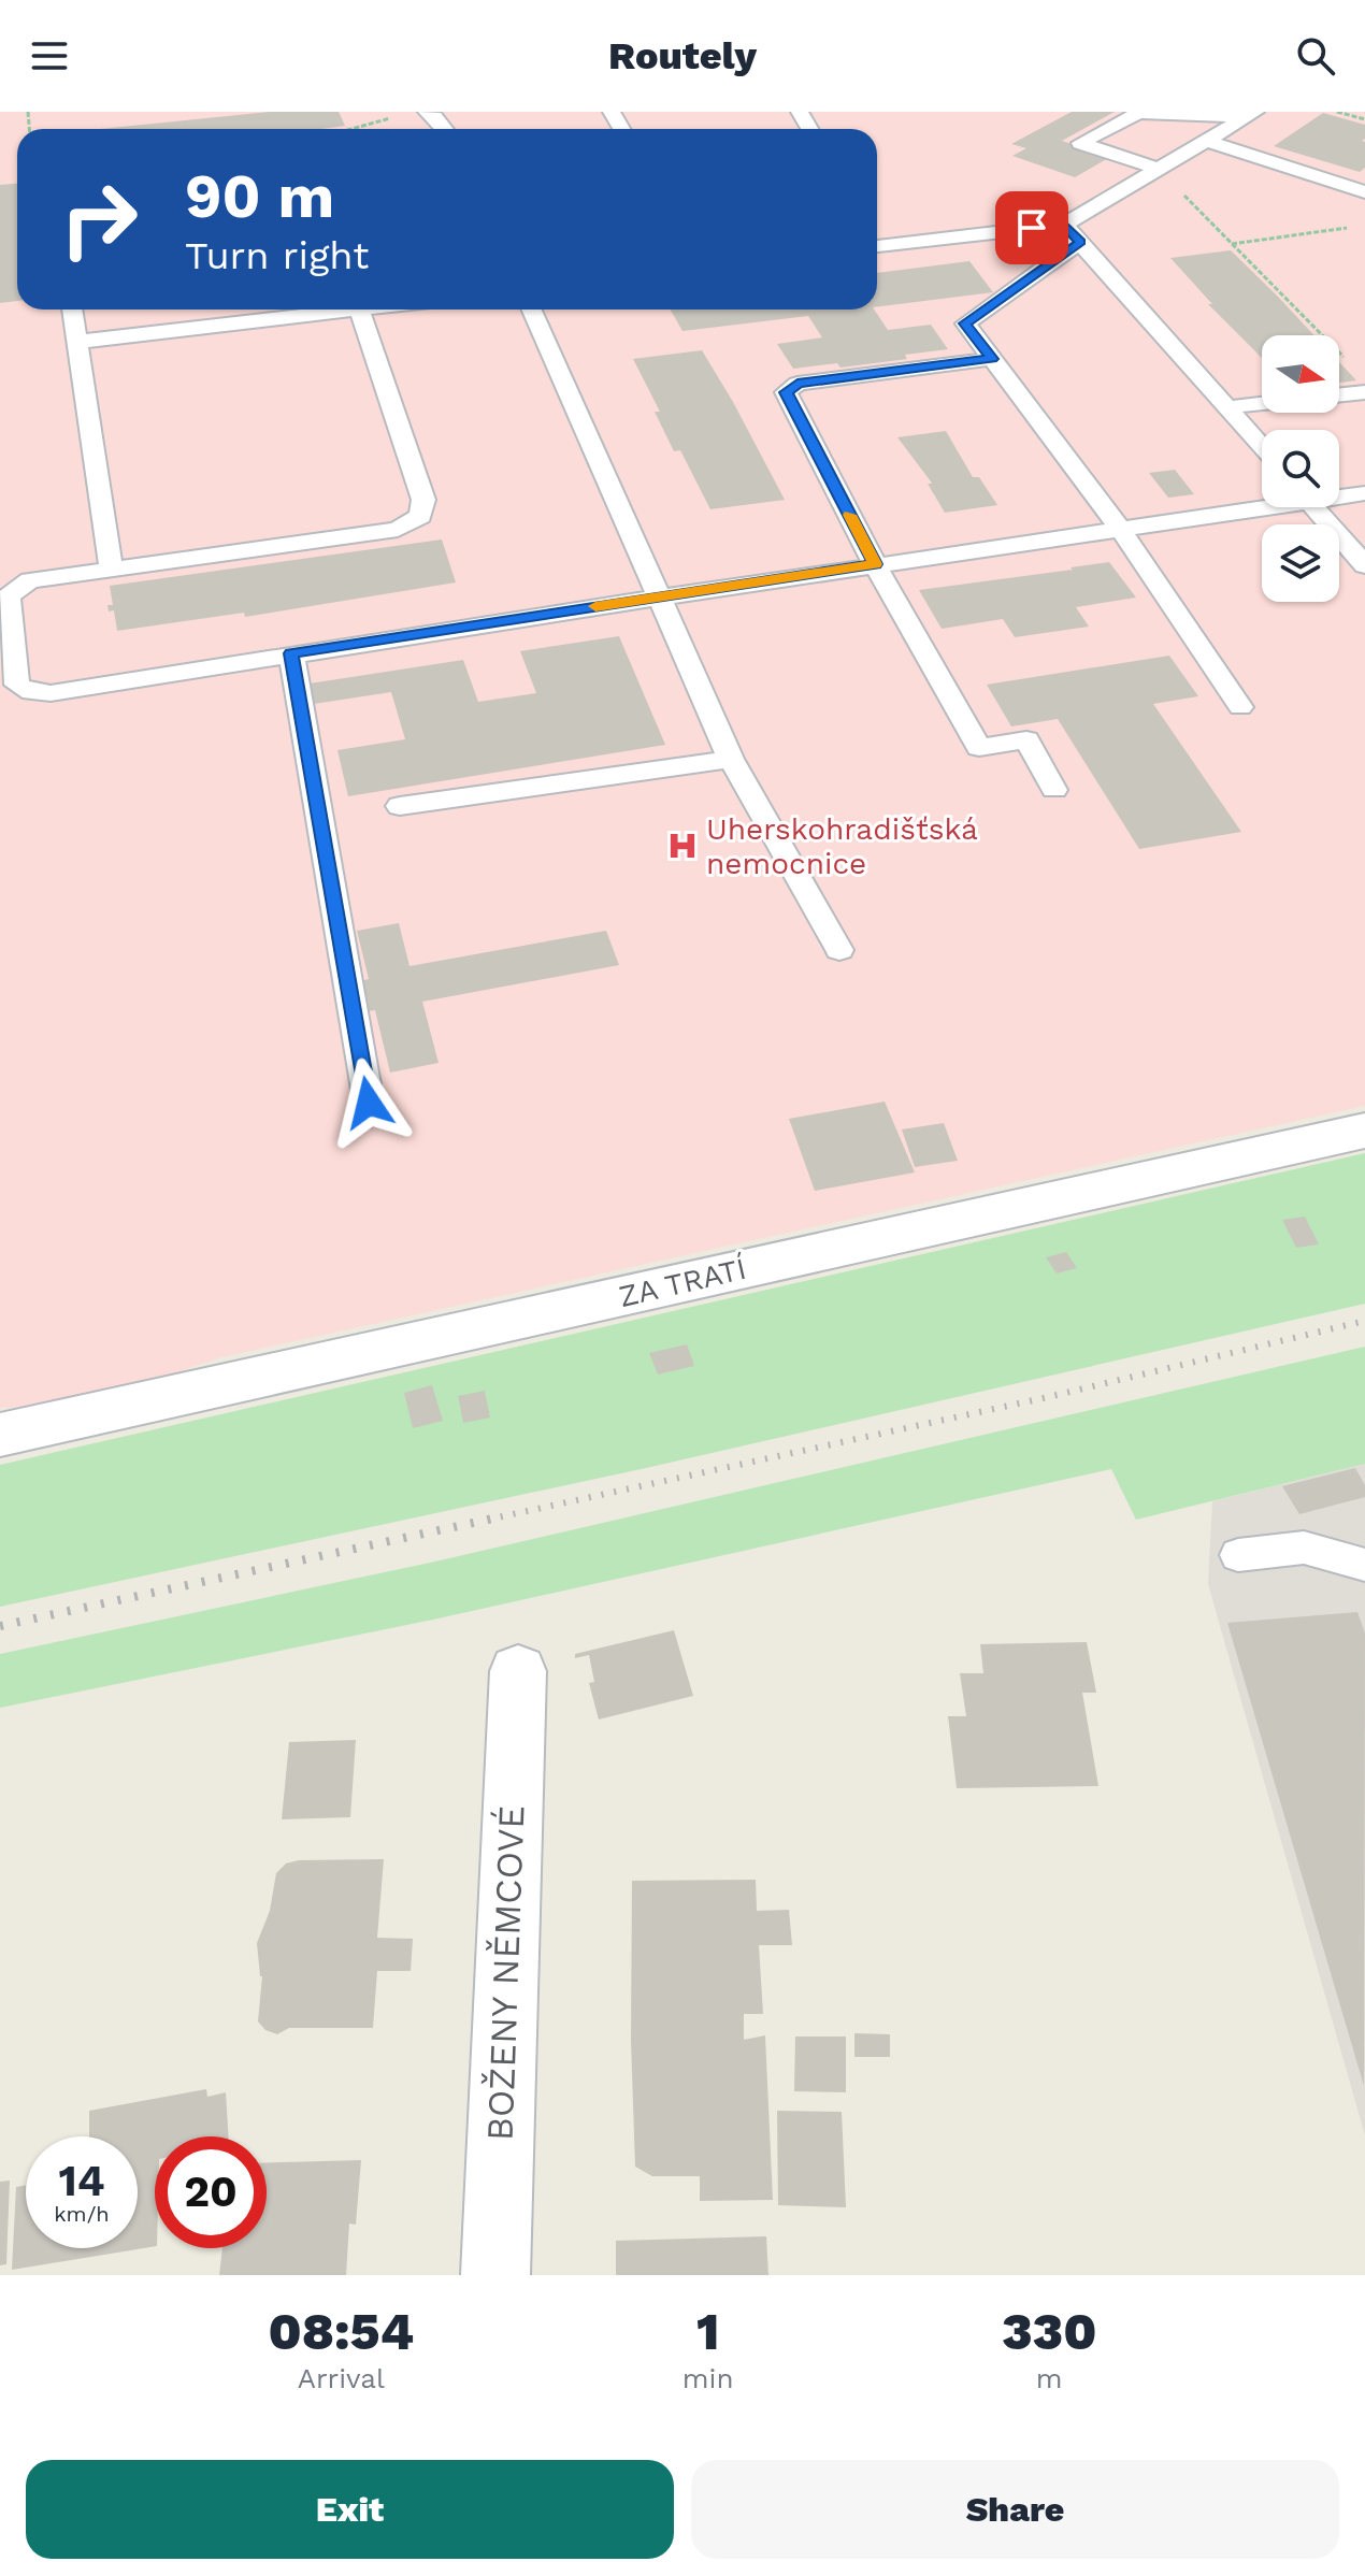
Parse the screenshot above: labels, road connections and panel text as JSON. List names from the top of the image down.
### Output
{
  "streets": {
    "street": ["ZA TRATÍ", "BOŽENY NĚMCOVÉ"]
  },
  "places": {
    "hospital": ["Uherskohradišťská nemocnice"]
  },
  "north": "right",
  "page": {
    "header": "Routely",
    "turn": ["90 m", "Turn right"],
    "speed": "14 km/h",
    "limit": "20",
    "eta": [
      "08:54",
      "Arrival",
      "1",
      "min",
      "330",
      "m"
    ],
    "buttons": ["Exit", "Share"]
  }
}
